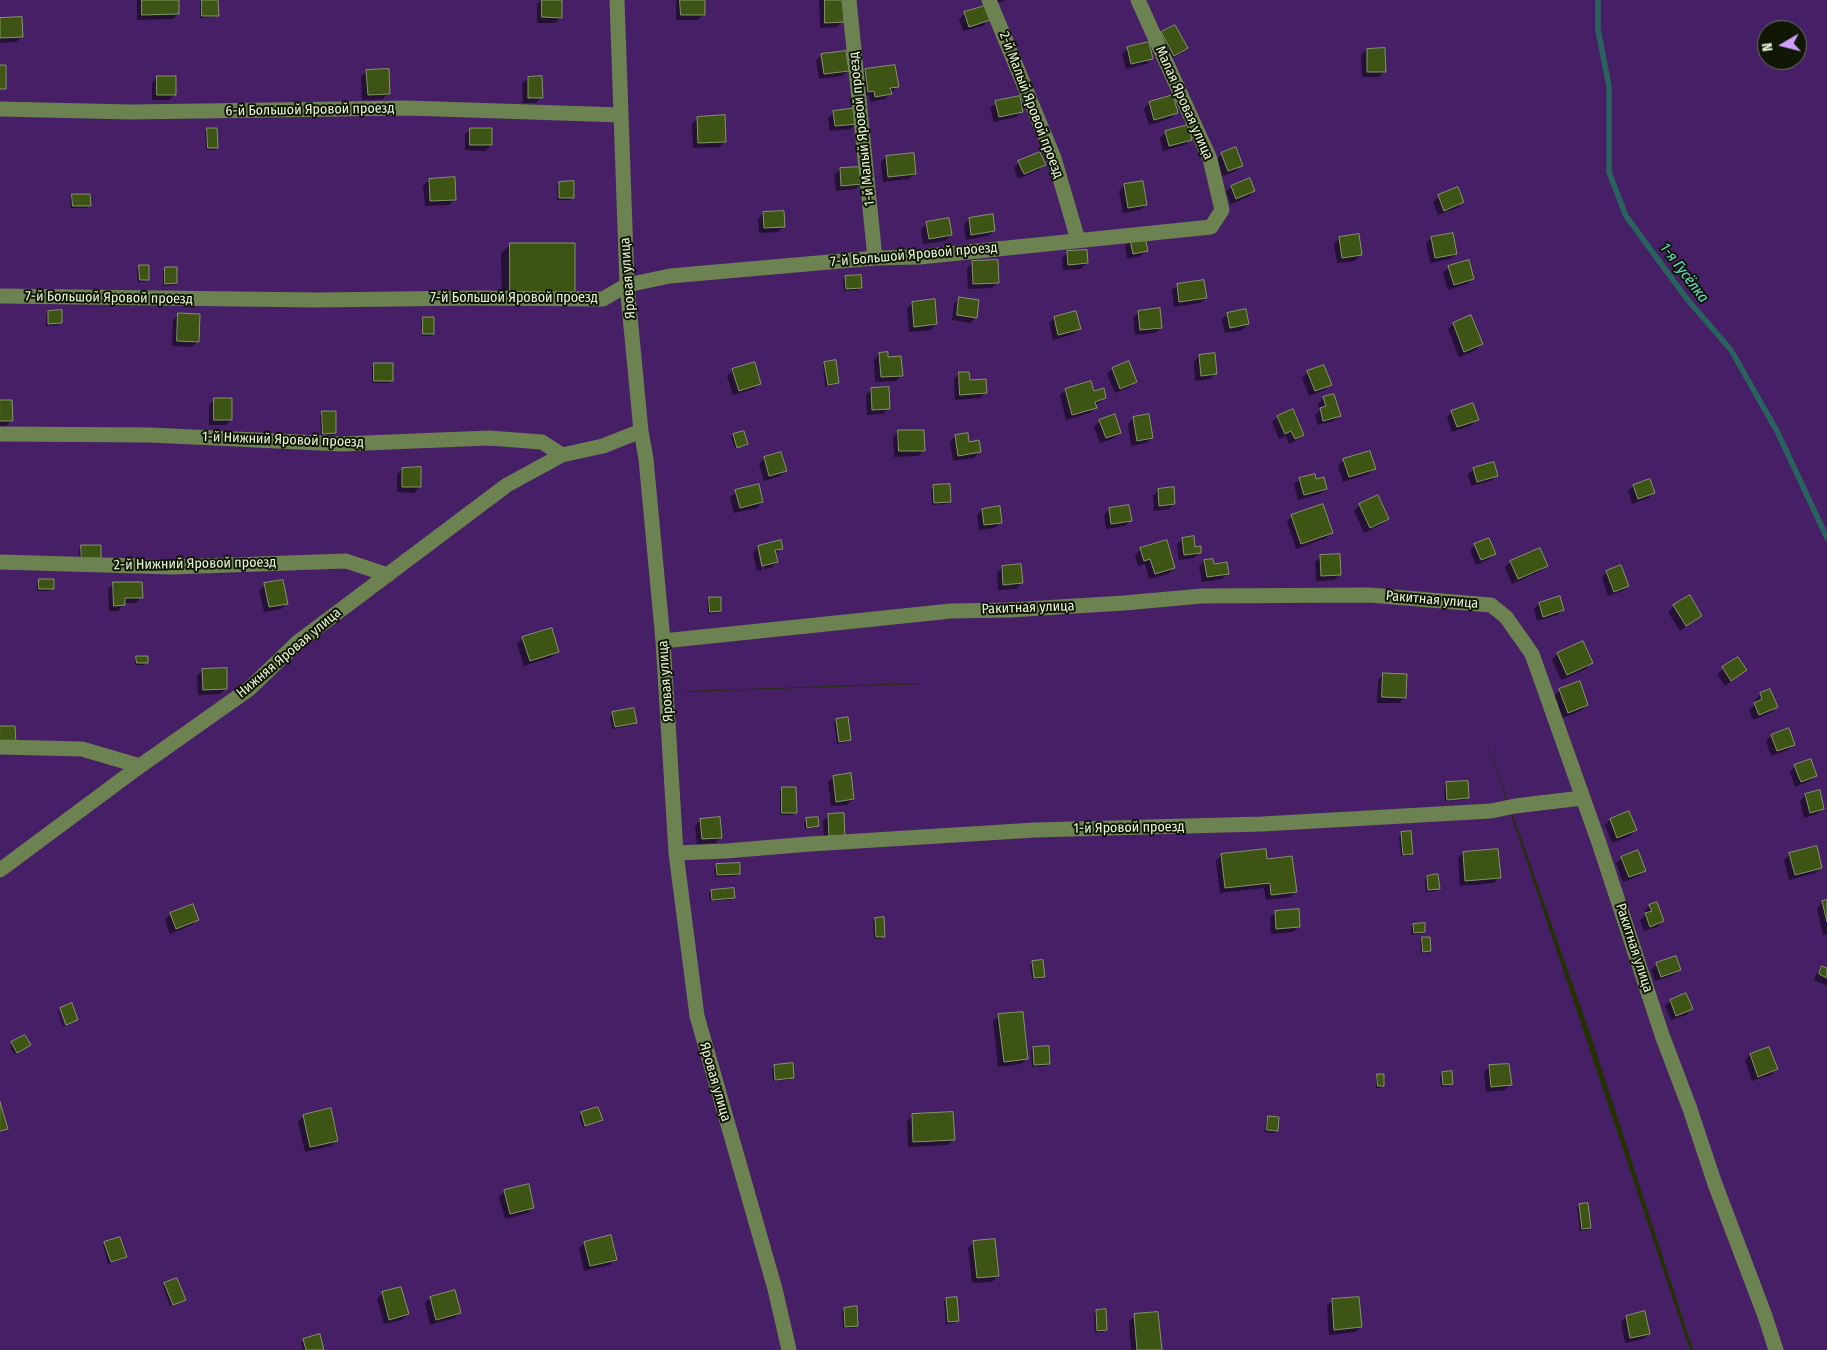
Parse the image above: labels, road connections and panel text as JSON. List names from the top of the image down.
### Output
{
  "streets": {
    "street": [
      "Малая Яровая улица",
      "2-й Малый Яровой проезд",
      "6-й Большой Яровой проезд",
      "1-й Малый Яровой проезд",
      "7-й Большой Яровой проезд",
      "Яровая улица",
      "1-й Нижний Яровой проезд",
      "2-й Нижний Яровой проезд",
      "Ракитная улица",
      "Нижняя Яровая улица",
      "1-й Яровой проезд"
    ]
  },
  "crossings": [
    ["Малая Яровая улица", "7-й Большой Яровой проезд"],
    ["2-й Малый Яровой проезд", "7-й Большой Яровой проезд"],
    ["6-й Большой Яровой проезд", "Яровая улица"],
    ["1-й Малый Яровой проезд", "7-й Большой Яровой проезд"],
    ["7-й Большой Яровой проезд", "Яровая улица"],
    ["Яровая улица", "Ракитная улица"],
    ["Яровая улица", "Нижняя Яровая улица"],
    ["Яровая улица", "1-й Яровой проезд"],
    ["1-й Нижний Яровой проезд", "Нижняя Яровая улица"],
    ["2-й Нижний Яровой проезд", "Нижняя Яровая улица"],
    ["Ракитная улица", "1-й Яровой проезд"]
  ],
  "water": ["1-я Гусёлка"],
  "north": "left"
}
